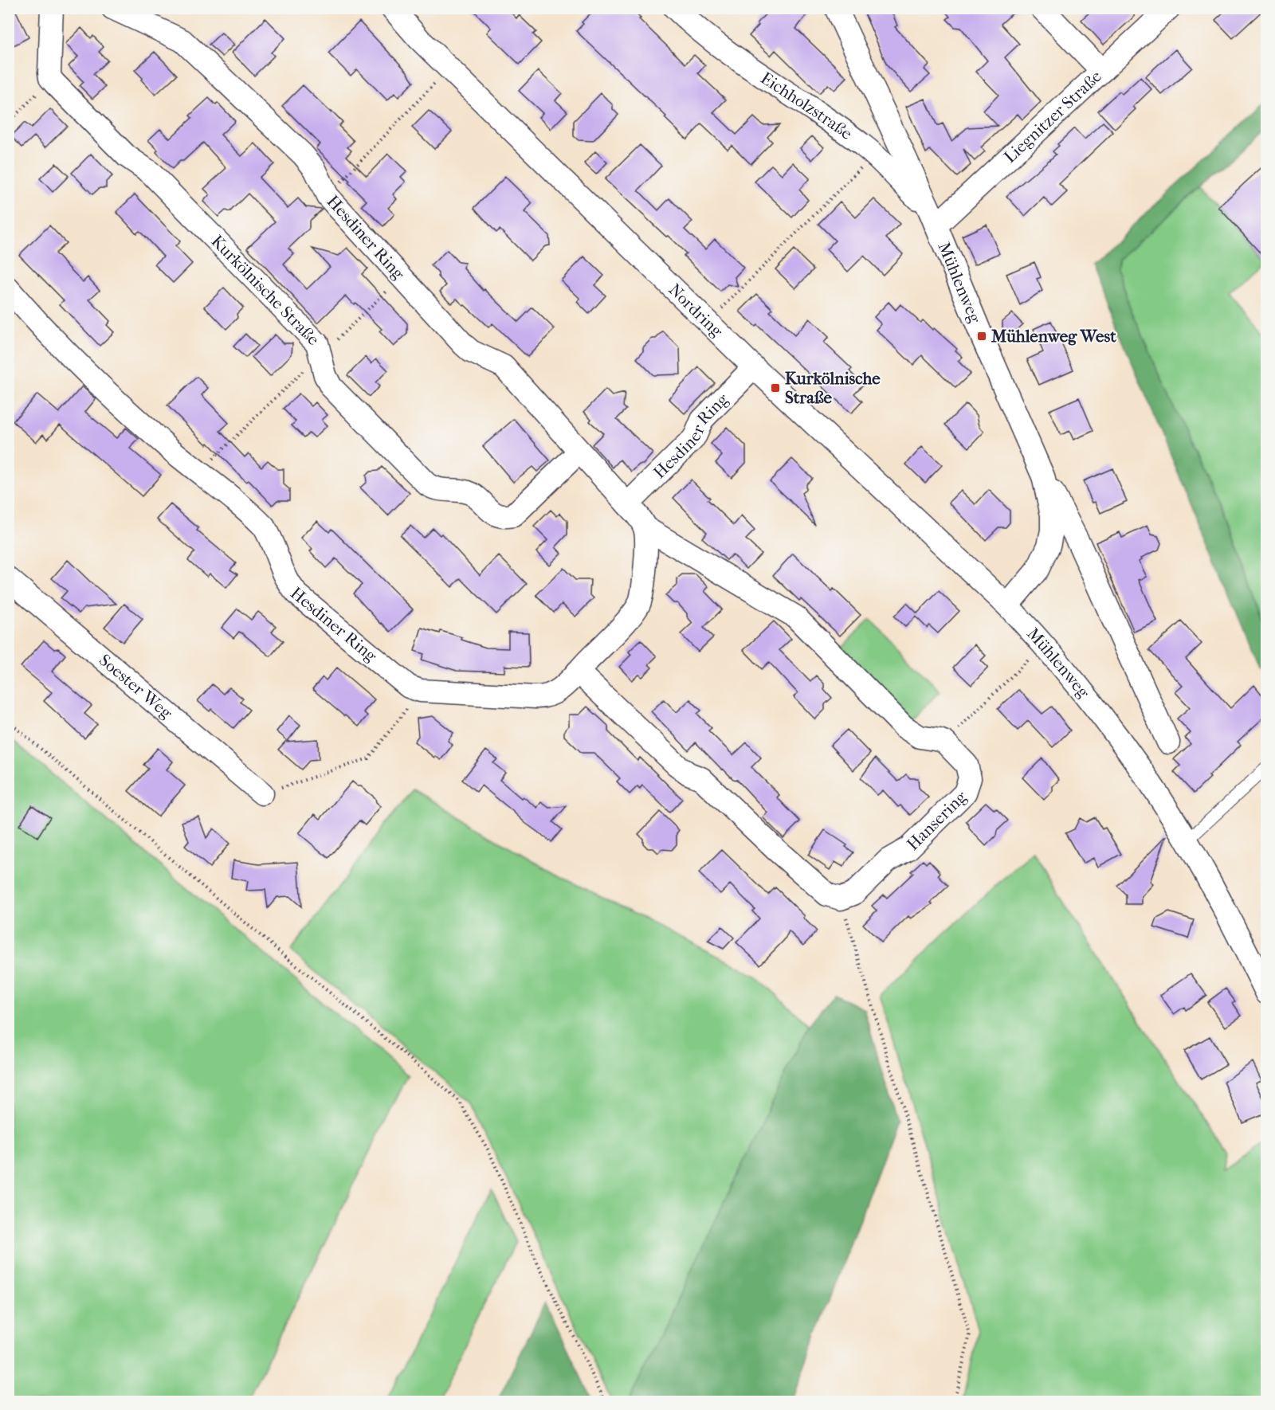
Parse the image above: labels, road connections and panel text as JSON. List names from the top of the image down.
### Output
{
  "streets": {
    "street": [
      "Eichholzstraße",
      "Liegnitzer Straße",
      "Hesdiner Ring",
      "Mühlenweg",
      "Kurkölnische Straße",
      "Nordring",
      "Soester Weg",
      "Hansering"
    ]
  },
  "crossings": [
    ["Eichholzstraße", "Liegnitzer Straße"],
    ["Eichholzstraße", "Mühlenweg"],
    ["Liegnitzer Straße", "Mühlenweg"],
    ["Hesdiner Ring", "Kurkölnische Straße"],
    ["Hesdiner Ring", "Nordring"],
    ["Mühlenweg", "Nordring"]
  ],
  "places": {
    "transit": ["Mühlenweg West", "Kurkölnische Straße"]
  }
}
